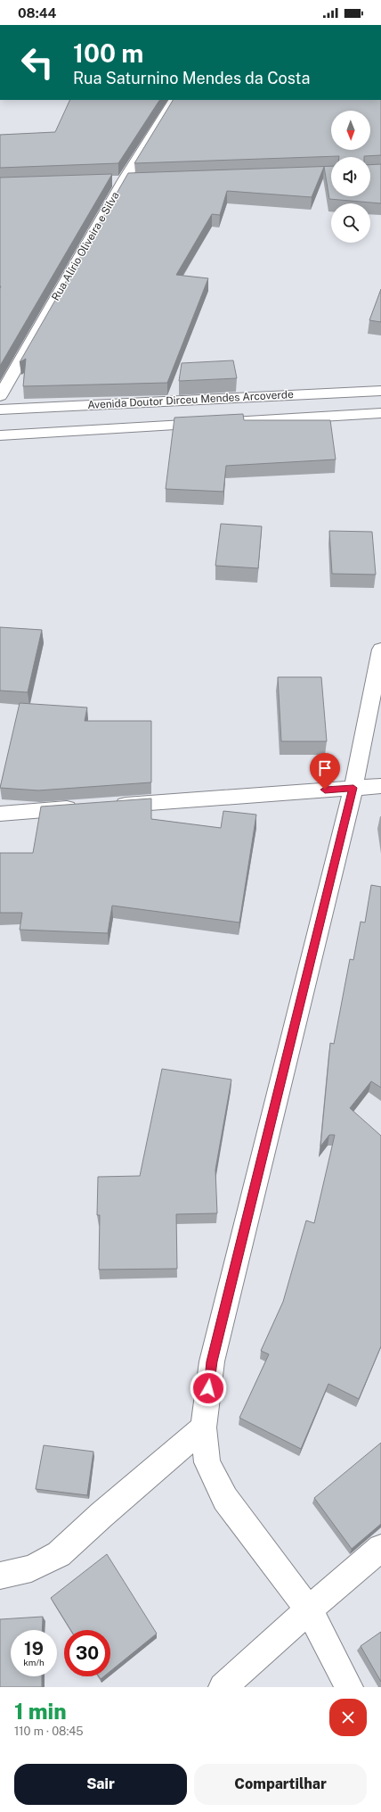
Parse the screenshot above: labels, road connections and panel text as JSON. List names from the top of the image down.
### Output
{
  "streets": {
    "street": ["Rua Alírio Oliveira e Silva", "Avenida Doutor Dirceu Mendes Arcoverde"]
  },
  "north": "bottom",
  "page": {
    "status": "08:44",
    "turn": ["100 m", "Rua Saturnino Mendes da Costa"],
    "speed": "19 km/h",
    "limit": "30",
    "heading": ["1 min", "110 m · 08:45"],
    "buttons": ["Sair", "Compartilhar"]
  }
}
